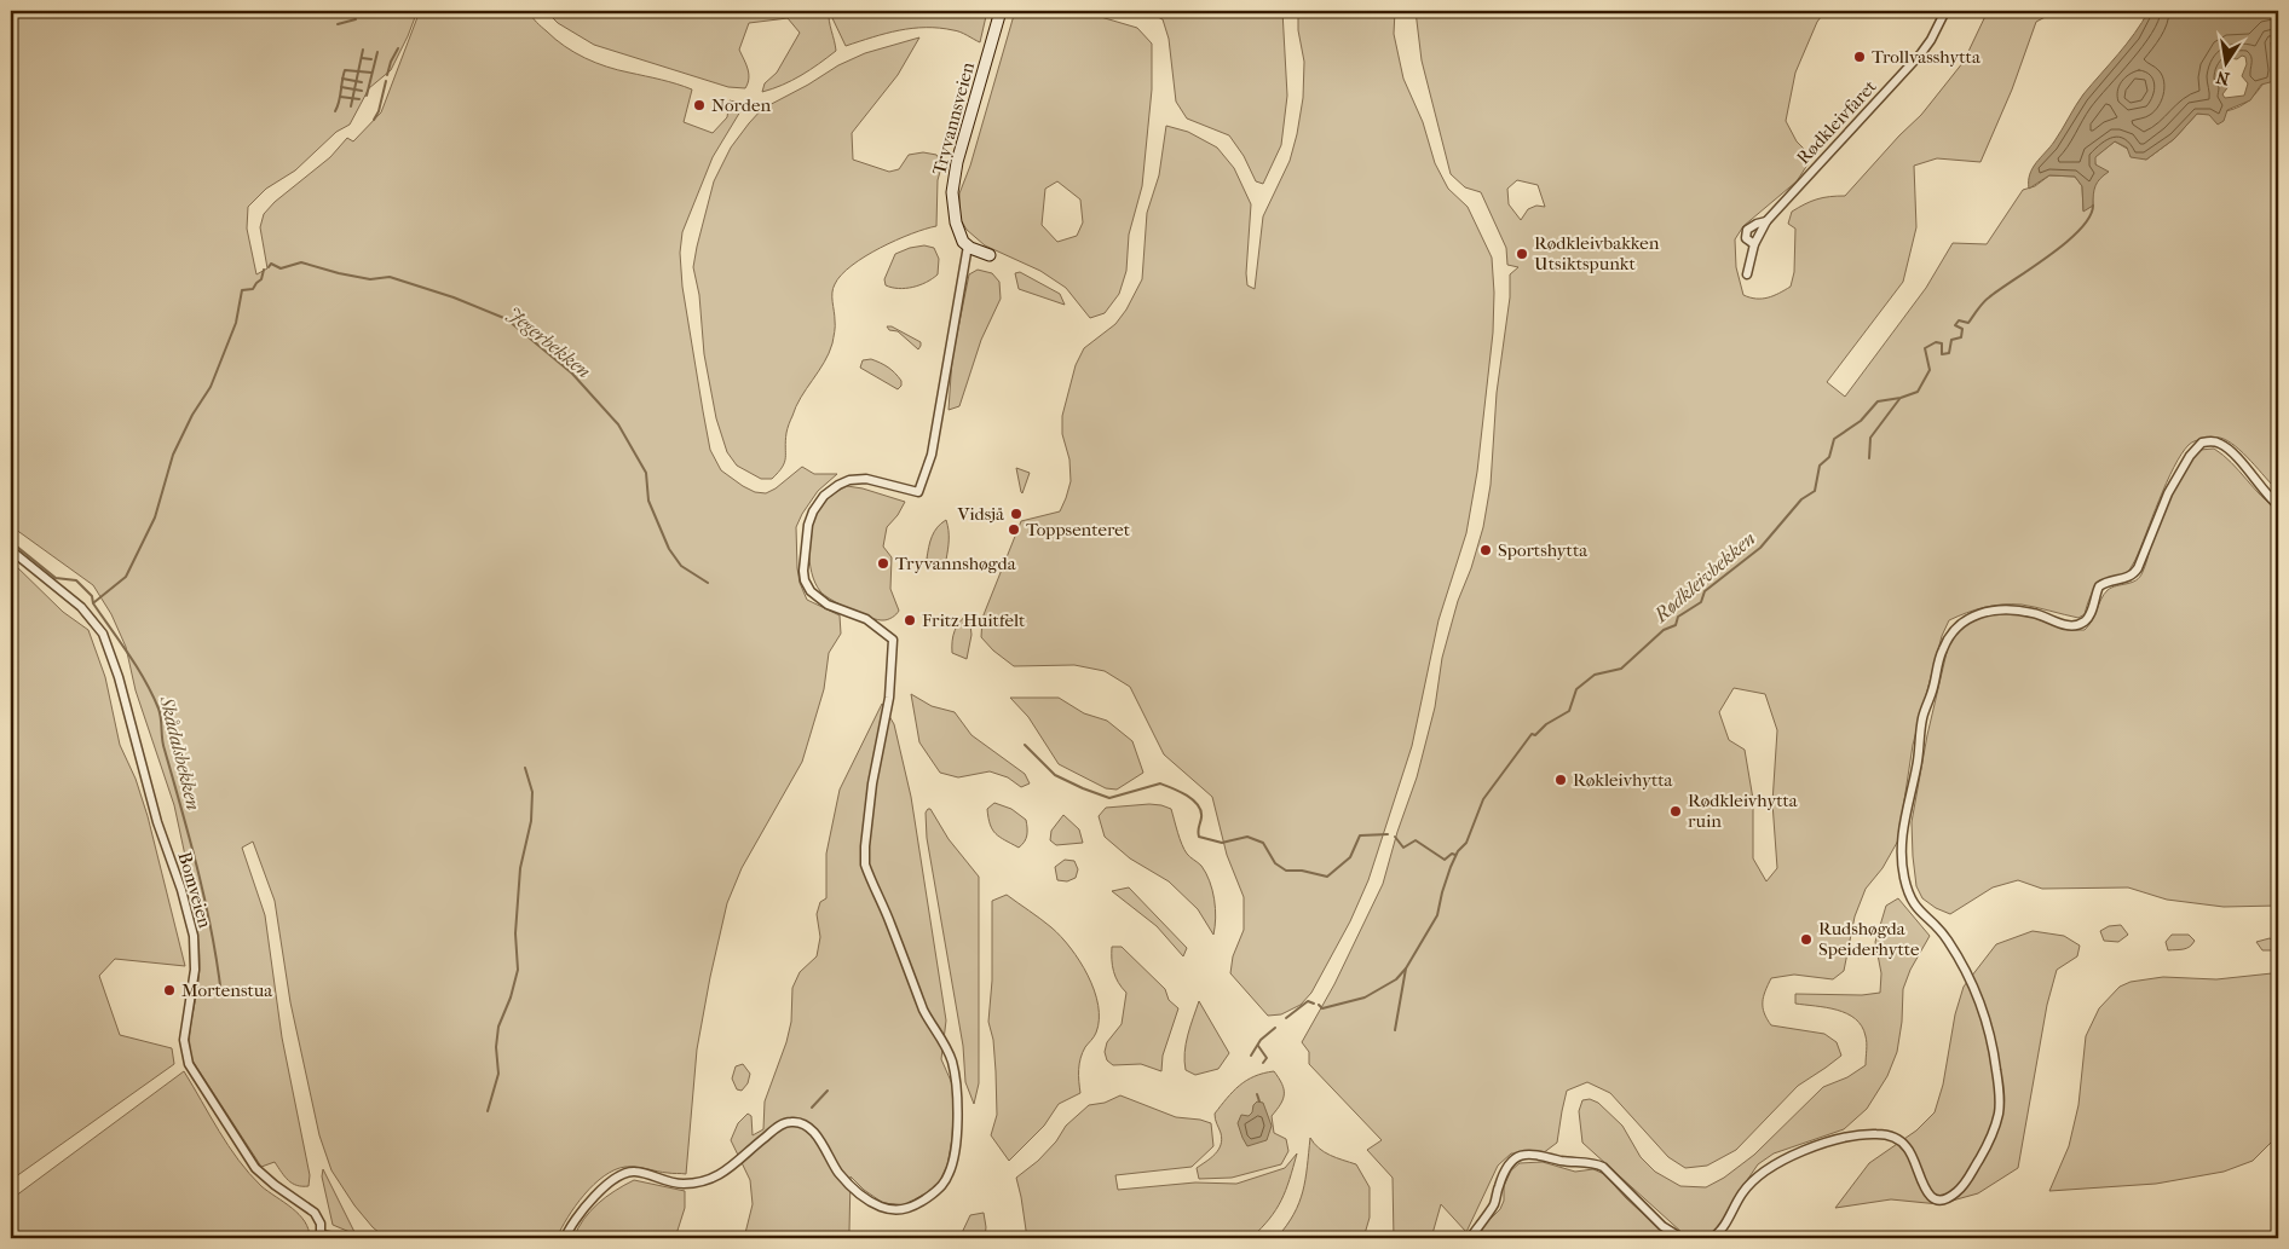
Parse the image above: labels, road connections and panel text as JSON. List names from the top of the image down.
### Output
{
  "streets": {
    "street": ["Tryvannsveien", "Rødkleivfaret", "Bomveien"]
  },
  "water": ["Jegerbekken", "Rødkleivbekken", "Skådalsbekken"],
  "places": [
    "Trollvasshytta",
    "Norden",
    "Rødkleivbakken Utsiktspunkt",
    "Vidsjå",
    "Toppsenteret",
    "Sportshytta",
    "Tryvannshøgda",
    "Fritz Huitfelt",
    "Røkleivhytta",
    "Rødkleivhytta ruin",
    "Rudshøgda Speiderhytte",
    "Mortenstua"
  ],
  "north": "bottom"
}
